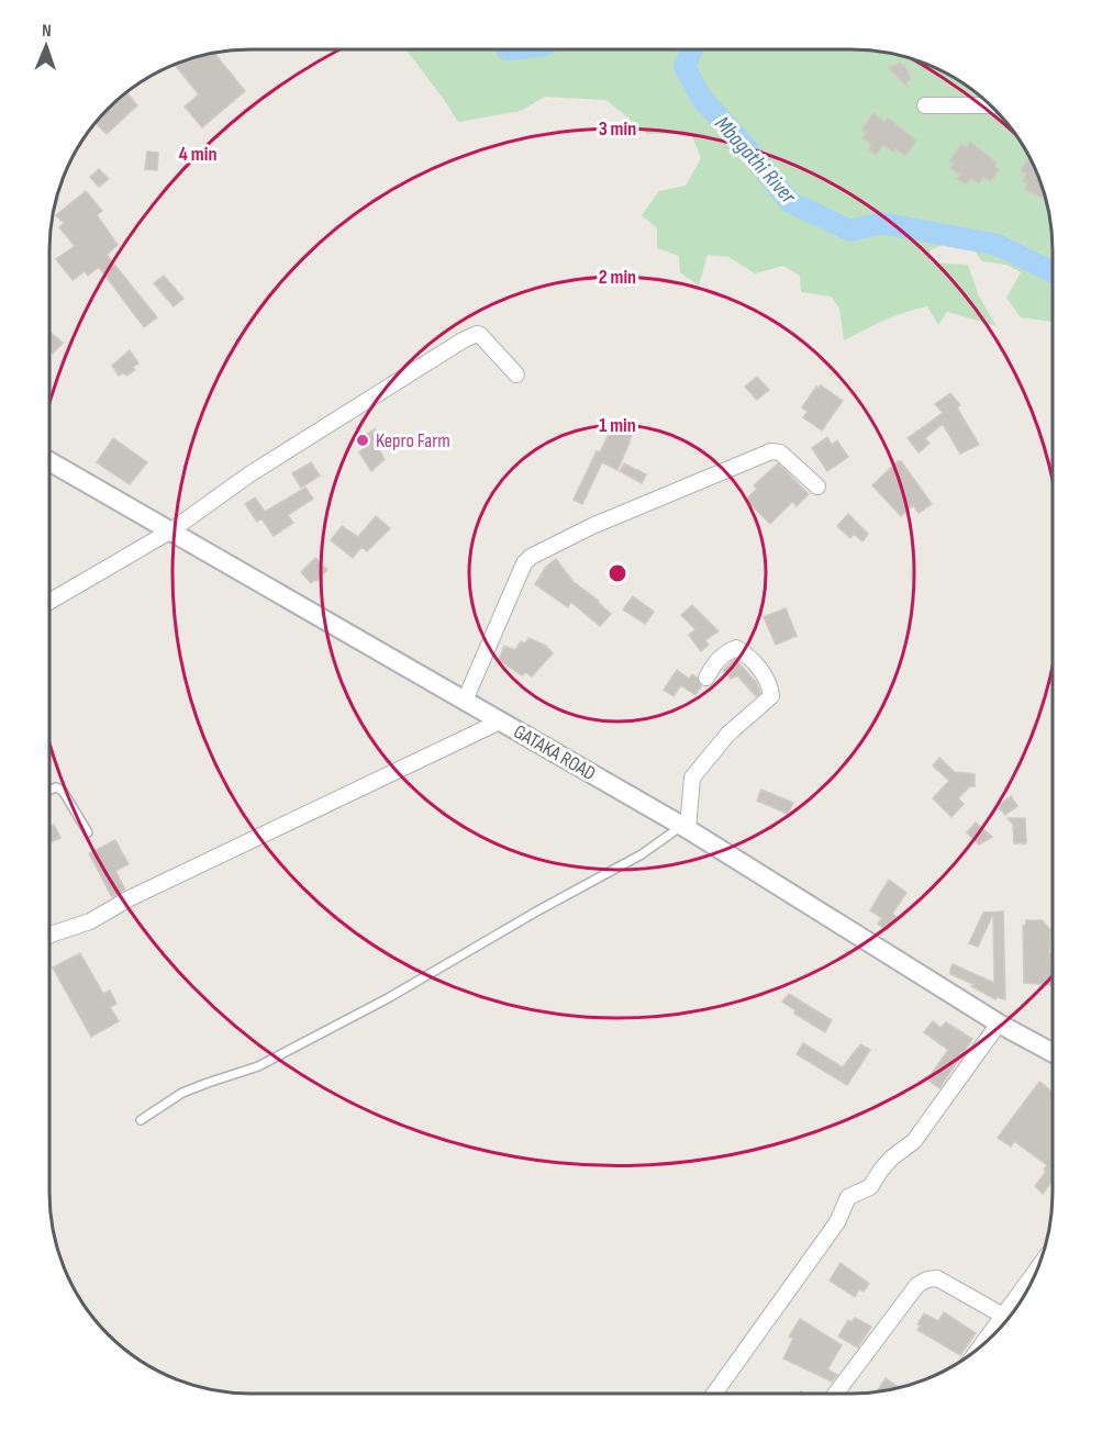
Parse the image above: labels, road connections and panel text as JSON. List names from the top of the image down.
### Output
{
  "streets": {
    "street": ["GATAKA ROAD"]
  },
  "water": ["Mbagathi River"],
  "places": ["Kepro Farm"],
  "north": "top",
  "rings": [
    "3 min",
    "4 min",
    "2 min",
    "1 min"
  ]
}
